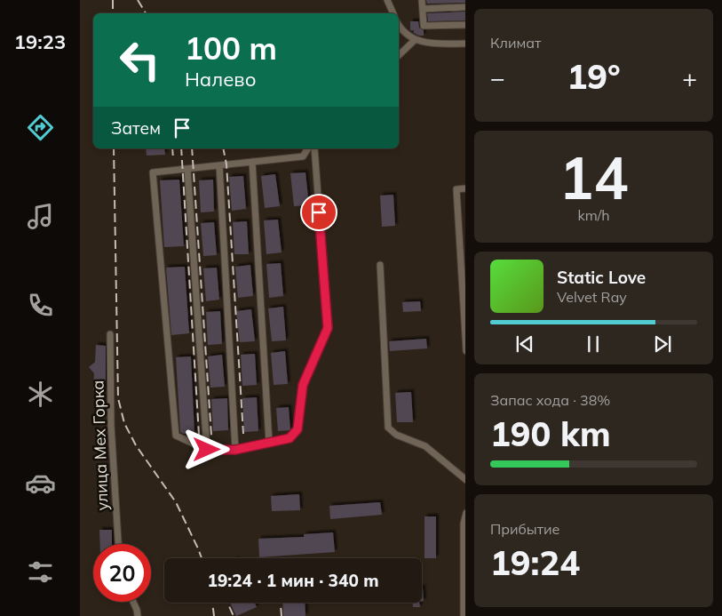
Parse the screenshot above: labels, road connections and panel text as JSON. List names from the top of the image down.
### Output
{
  "streets": {
    "street": ["улица Мех Горка"]
  },
  "page": {
    "tabs": "19:23",
    "tile": [
      "Климат",
      ["14", "km/h"],
      ["Запас хода · 38%", "190 km"],
      ["Прибытие", "19:24"]
    ],
    "turn": ["100 m", "Налево"],
    "heat": ["−", "19°", "+"],
    "then": "Затем",
    "song": ["Static Love", "Velvet Ray"],
    "limit": "20",
    "trip": "19:24 · 1 мин · 340 m"
  }
}
